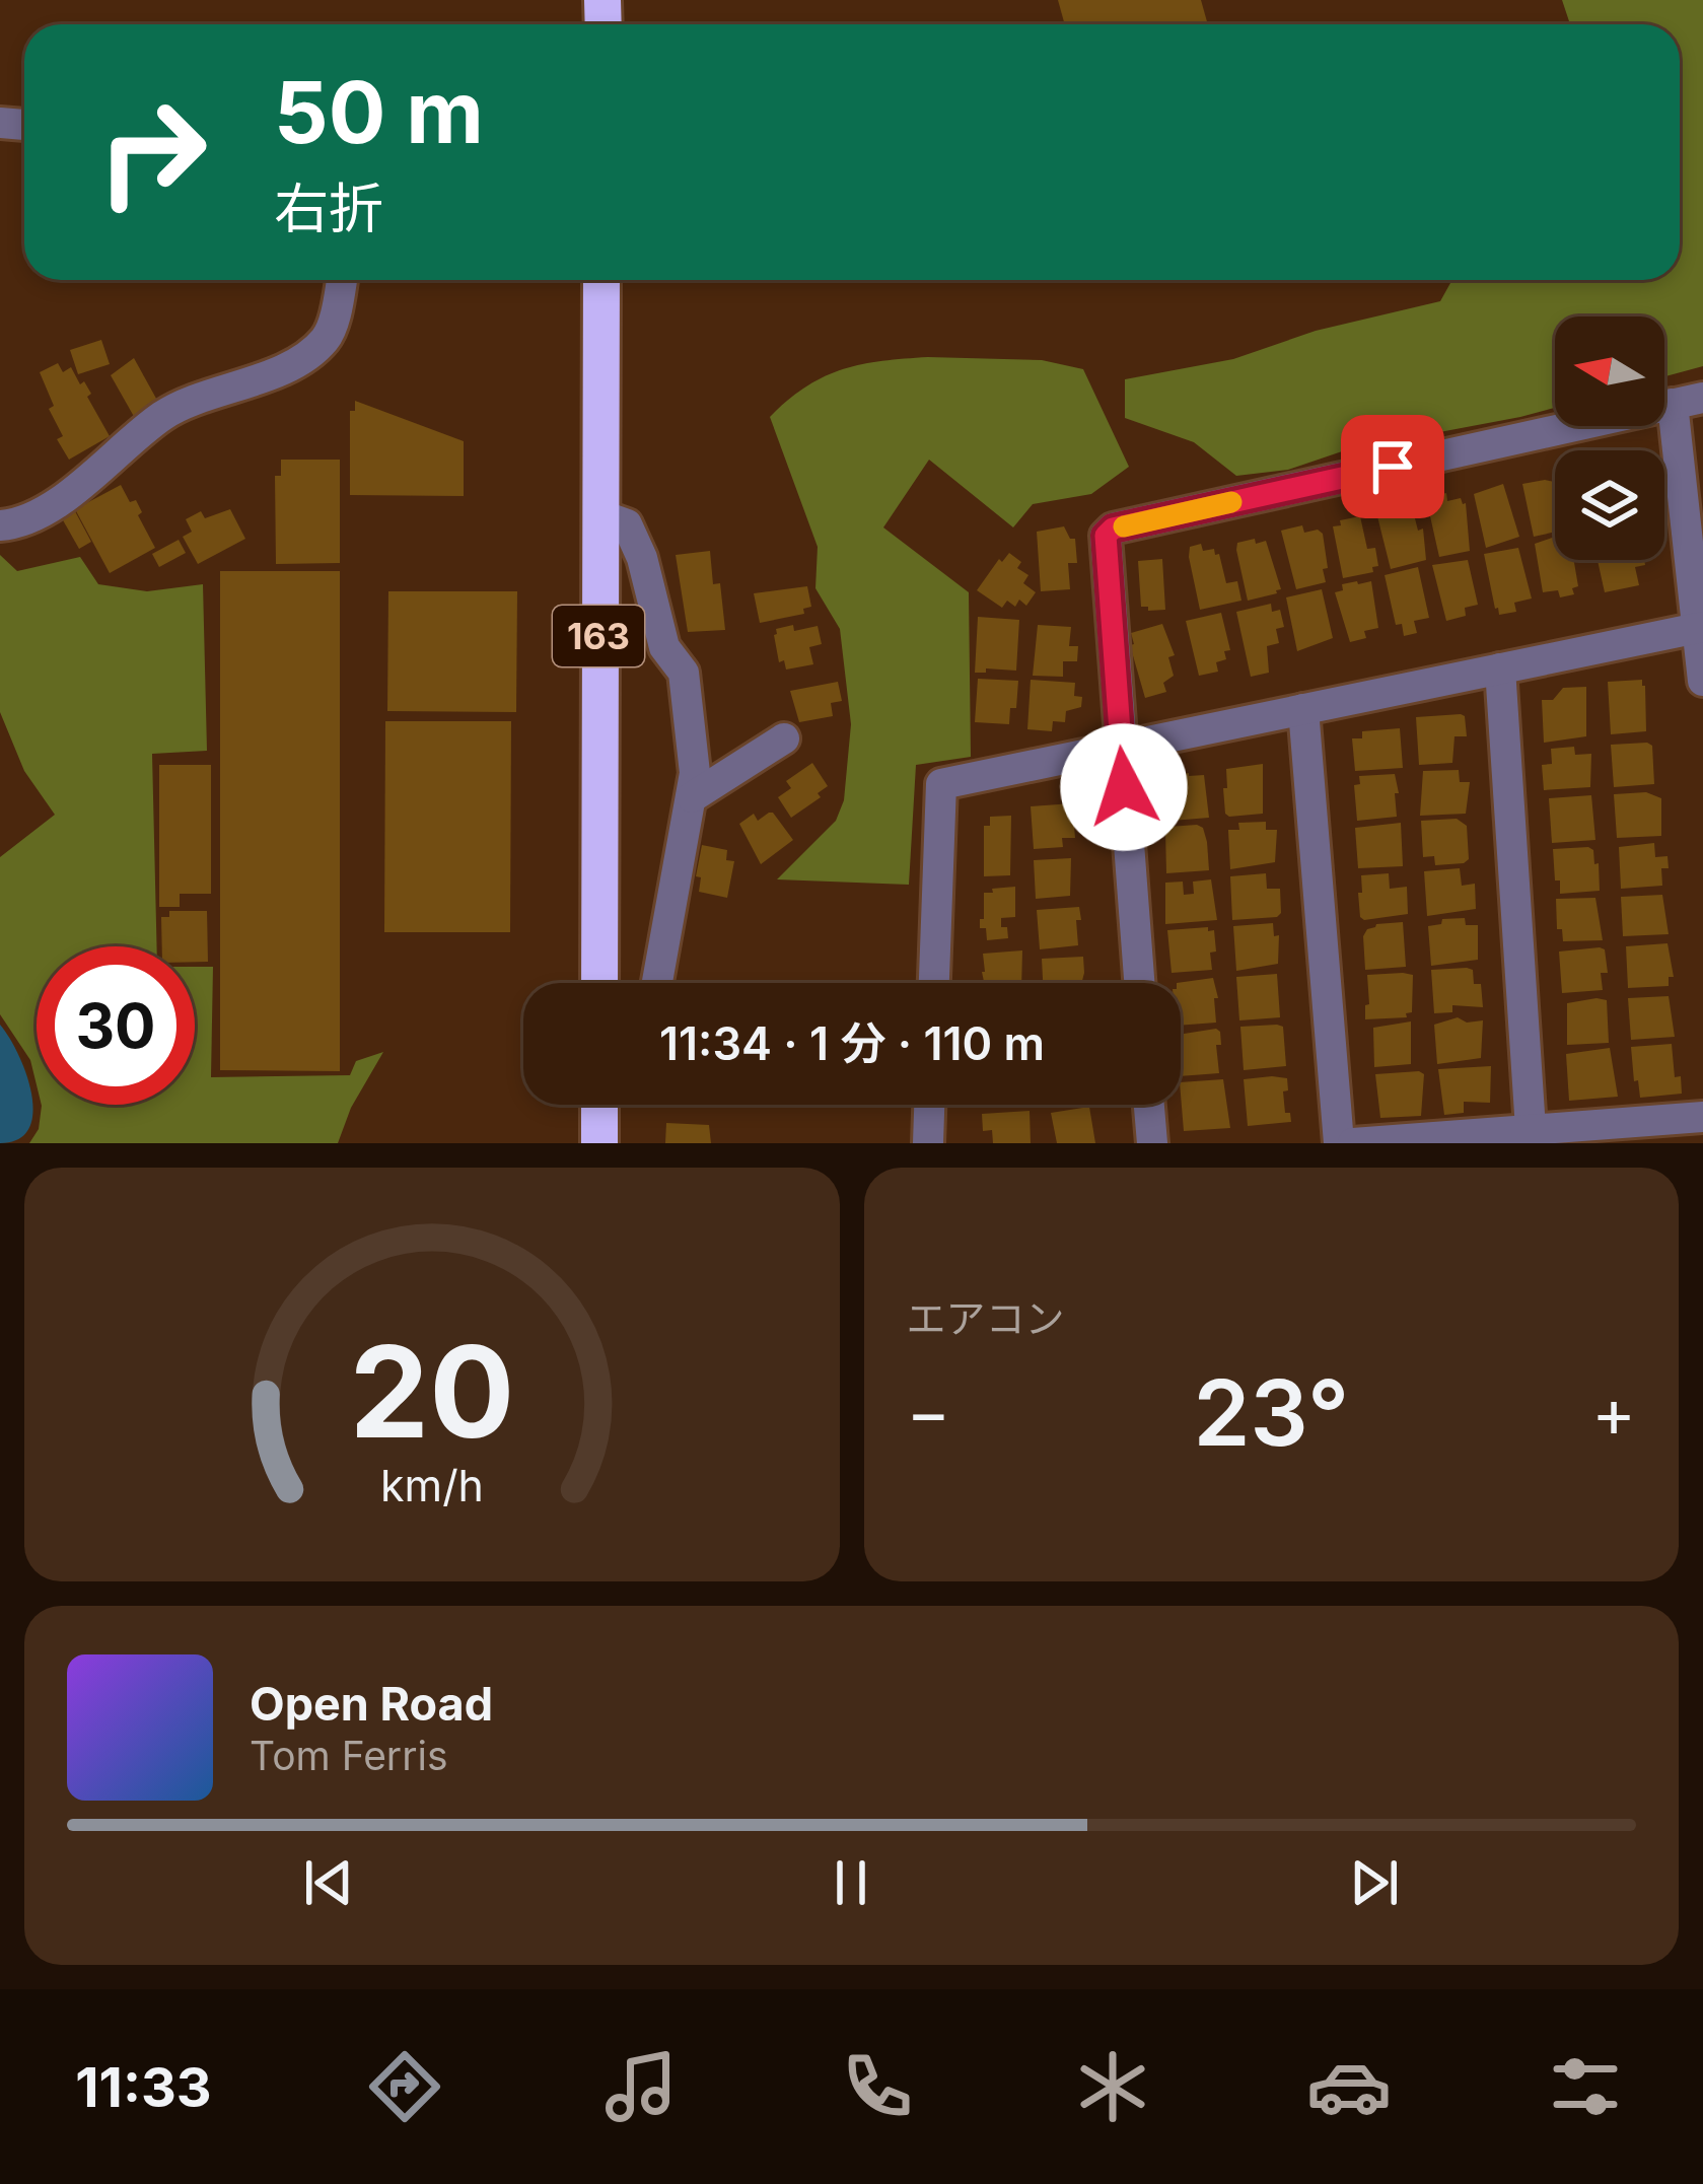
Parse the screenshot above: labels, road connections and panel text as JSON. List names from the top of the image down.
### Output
{
  "streets": {
    "highway": ["163"]
  },
  "north": "left",
  "page": {
    "turn": ["50 m", "右折"],
    "limit": "30",
    "trip": "11:34 · 1 分 · 110 m",
    "tile": "エアコン",
    "heat": ["−", "23°", "+"],
    "song": ["Open Road", "Tom Ferris"],
    "tabs": "11:33",
    "gauge": ["20", "km/h"]
  }
}
